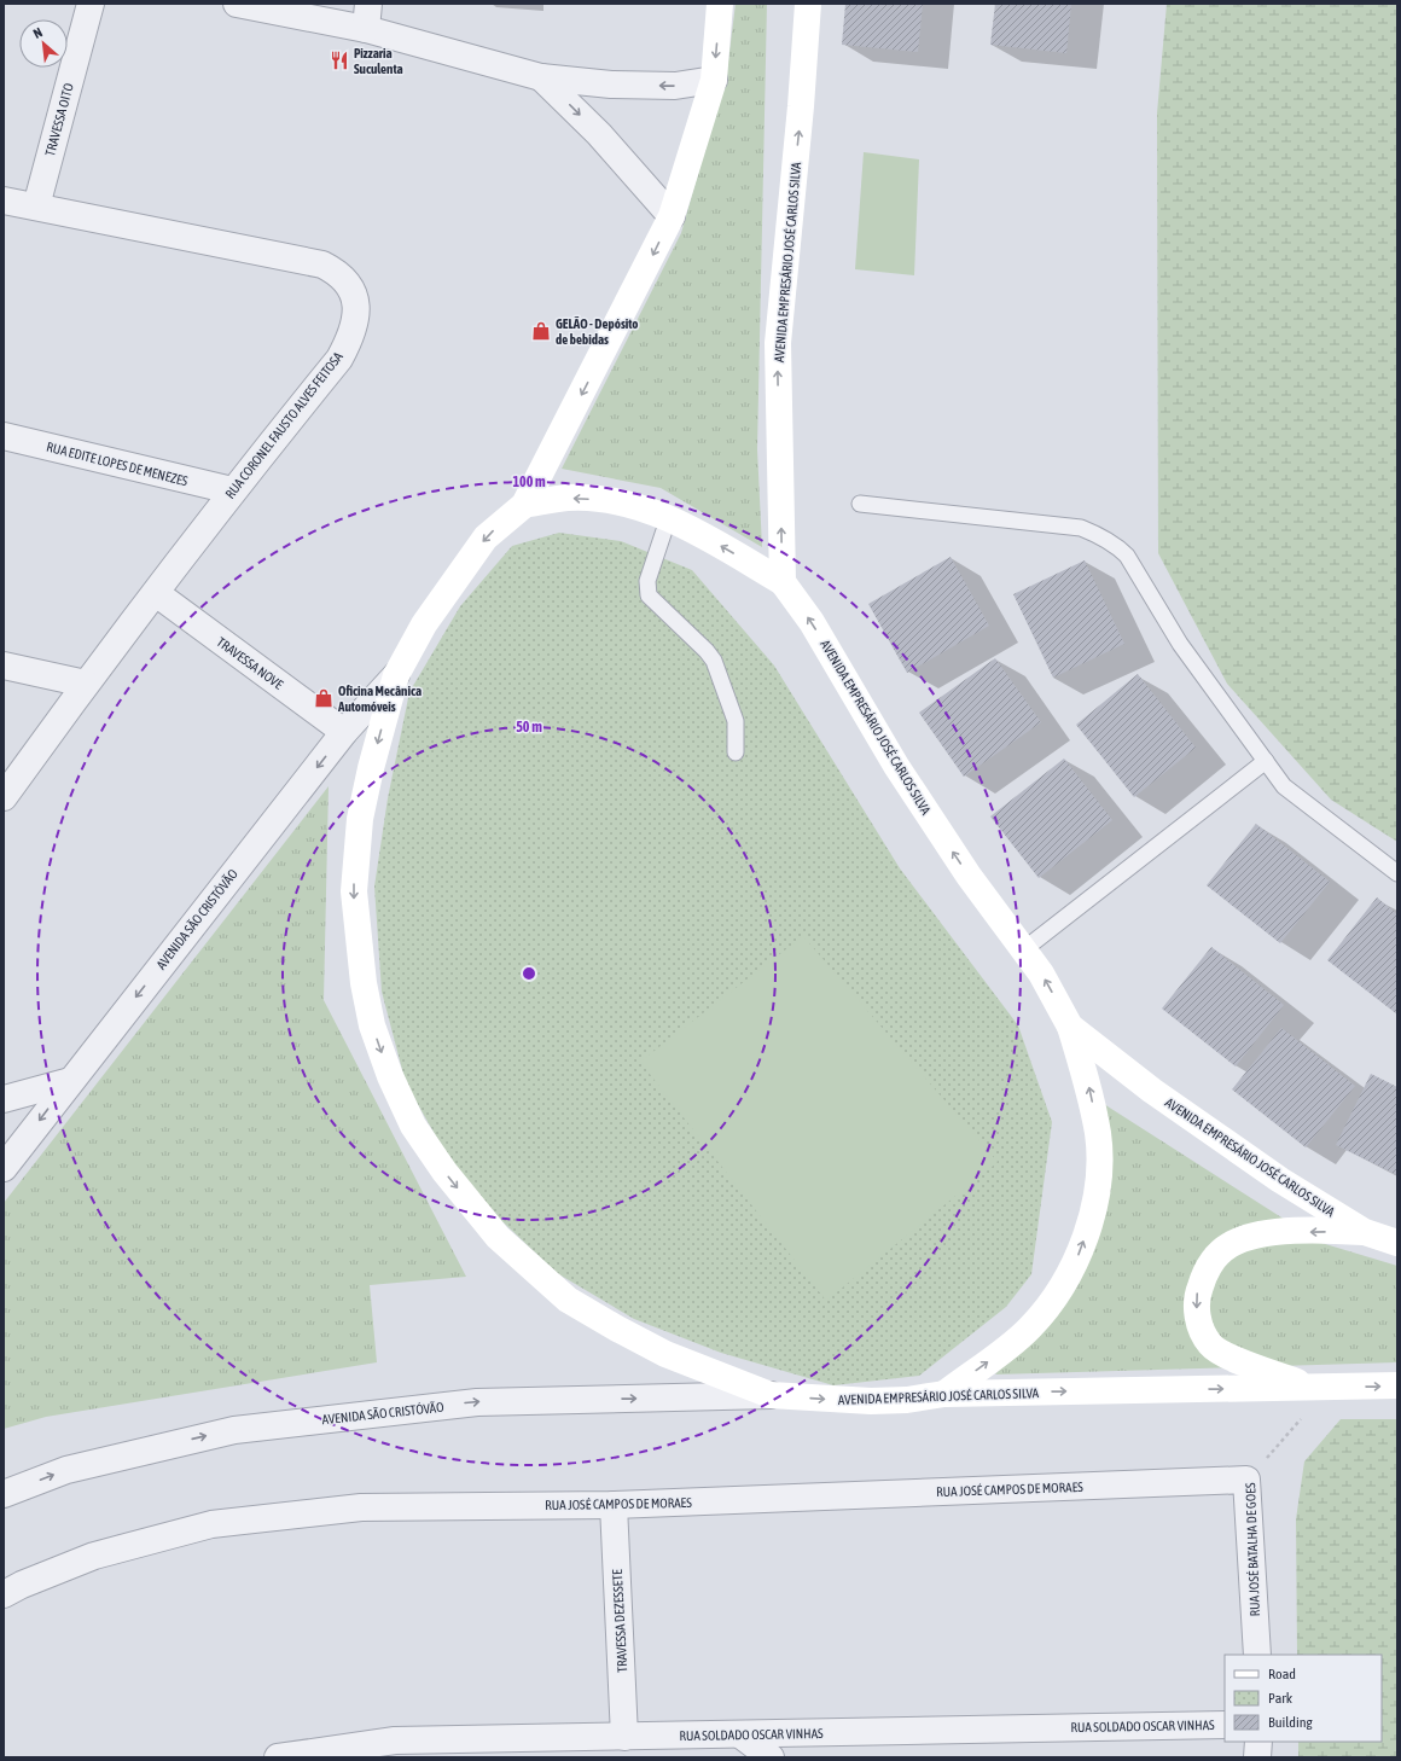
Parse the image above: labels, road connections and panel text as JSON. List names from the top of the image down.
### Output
{
  "streets": {
    "main road": ["AVENIDA EMPRESÁRIO JOSÉ CARLOS SILVA"],
    "street": [
      "TRAVESSA OITO",
      "RUA CORONEL FAUSTO ALVES FEITOSA",
      "RUA EDITE LOPES DE MENEZES",
      "TRAVESSA NOVE",
      "AVENIDA SÃO CRISTÓVÃO",
      "RUA JOSÉ CAMPOS DE MORAES",
      "RUA JOSÉ BATALHA DE GOES",
      "TRAVESSA DEZESSETE",
      "RUA SOLDADO OSCAR VINHAS"
    ]
  },
  "crossings": [
    ["TRAVESSA OITO", "RUA CORONEL FAUSTO ALVES FEITOSA"],
    ["AVENIDA EMPRESÁRIO JOSÉ CARLOS SILVA", "AVENIDA SÃO CRISTÓVÃO"],
    ["AVENIDA EMPRESÁRIO JOSÉ CARLOS SILVA", "RUA JOSÉ BATALHA DE GOES"],
    ["RUA CORONEL FAUSTO ALVES FEITOSA", "RUA EDITE LOPES DE MENEZES"],
    ["RUA CORONEL FAUSTO ALVES FEITOSA", "TRAVESSA NOVE"],
    ["TRAVESSA NOVE", "AVENIDA SÃO CRISTÓVÃO"],
    ["RUA JOSÉ CAMPOS DE MORAES", "RUA JOSÉ BATALHA DE GOES"],
    ["RUA JOSÉ CAMPOS DE MORAES", "TRAVESSA DEZESSETE"],
    ["TRAVESSA DEZESSETE", "RUA SOLDADO OSCAR VINHAS"]
  ],
  "places": {
    "restaurant": ["Pizzaria Suculenta"],
    "shop": ["GELÃO - Depósito de bebidas", "Oficina Mecânica Automóveis"]
  },
  "legend": ["Road", "Park", "Building"],
  "north": "top left",
  "rings": ["100 m", "50 m"]
}
